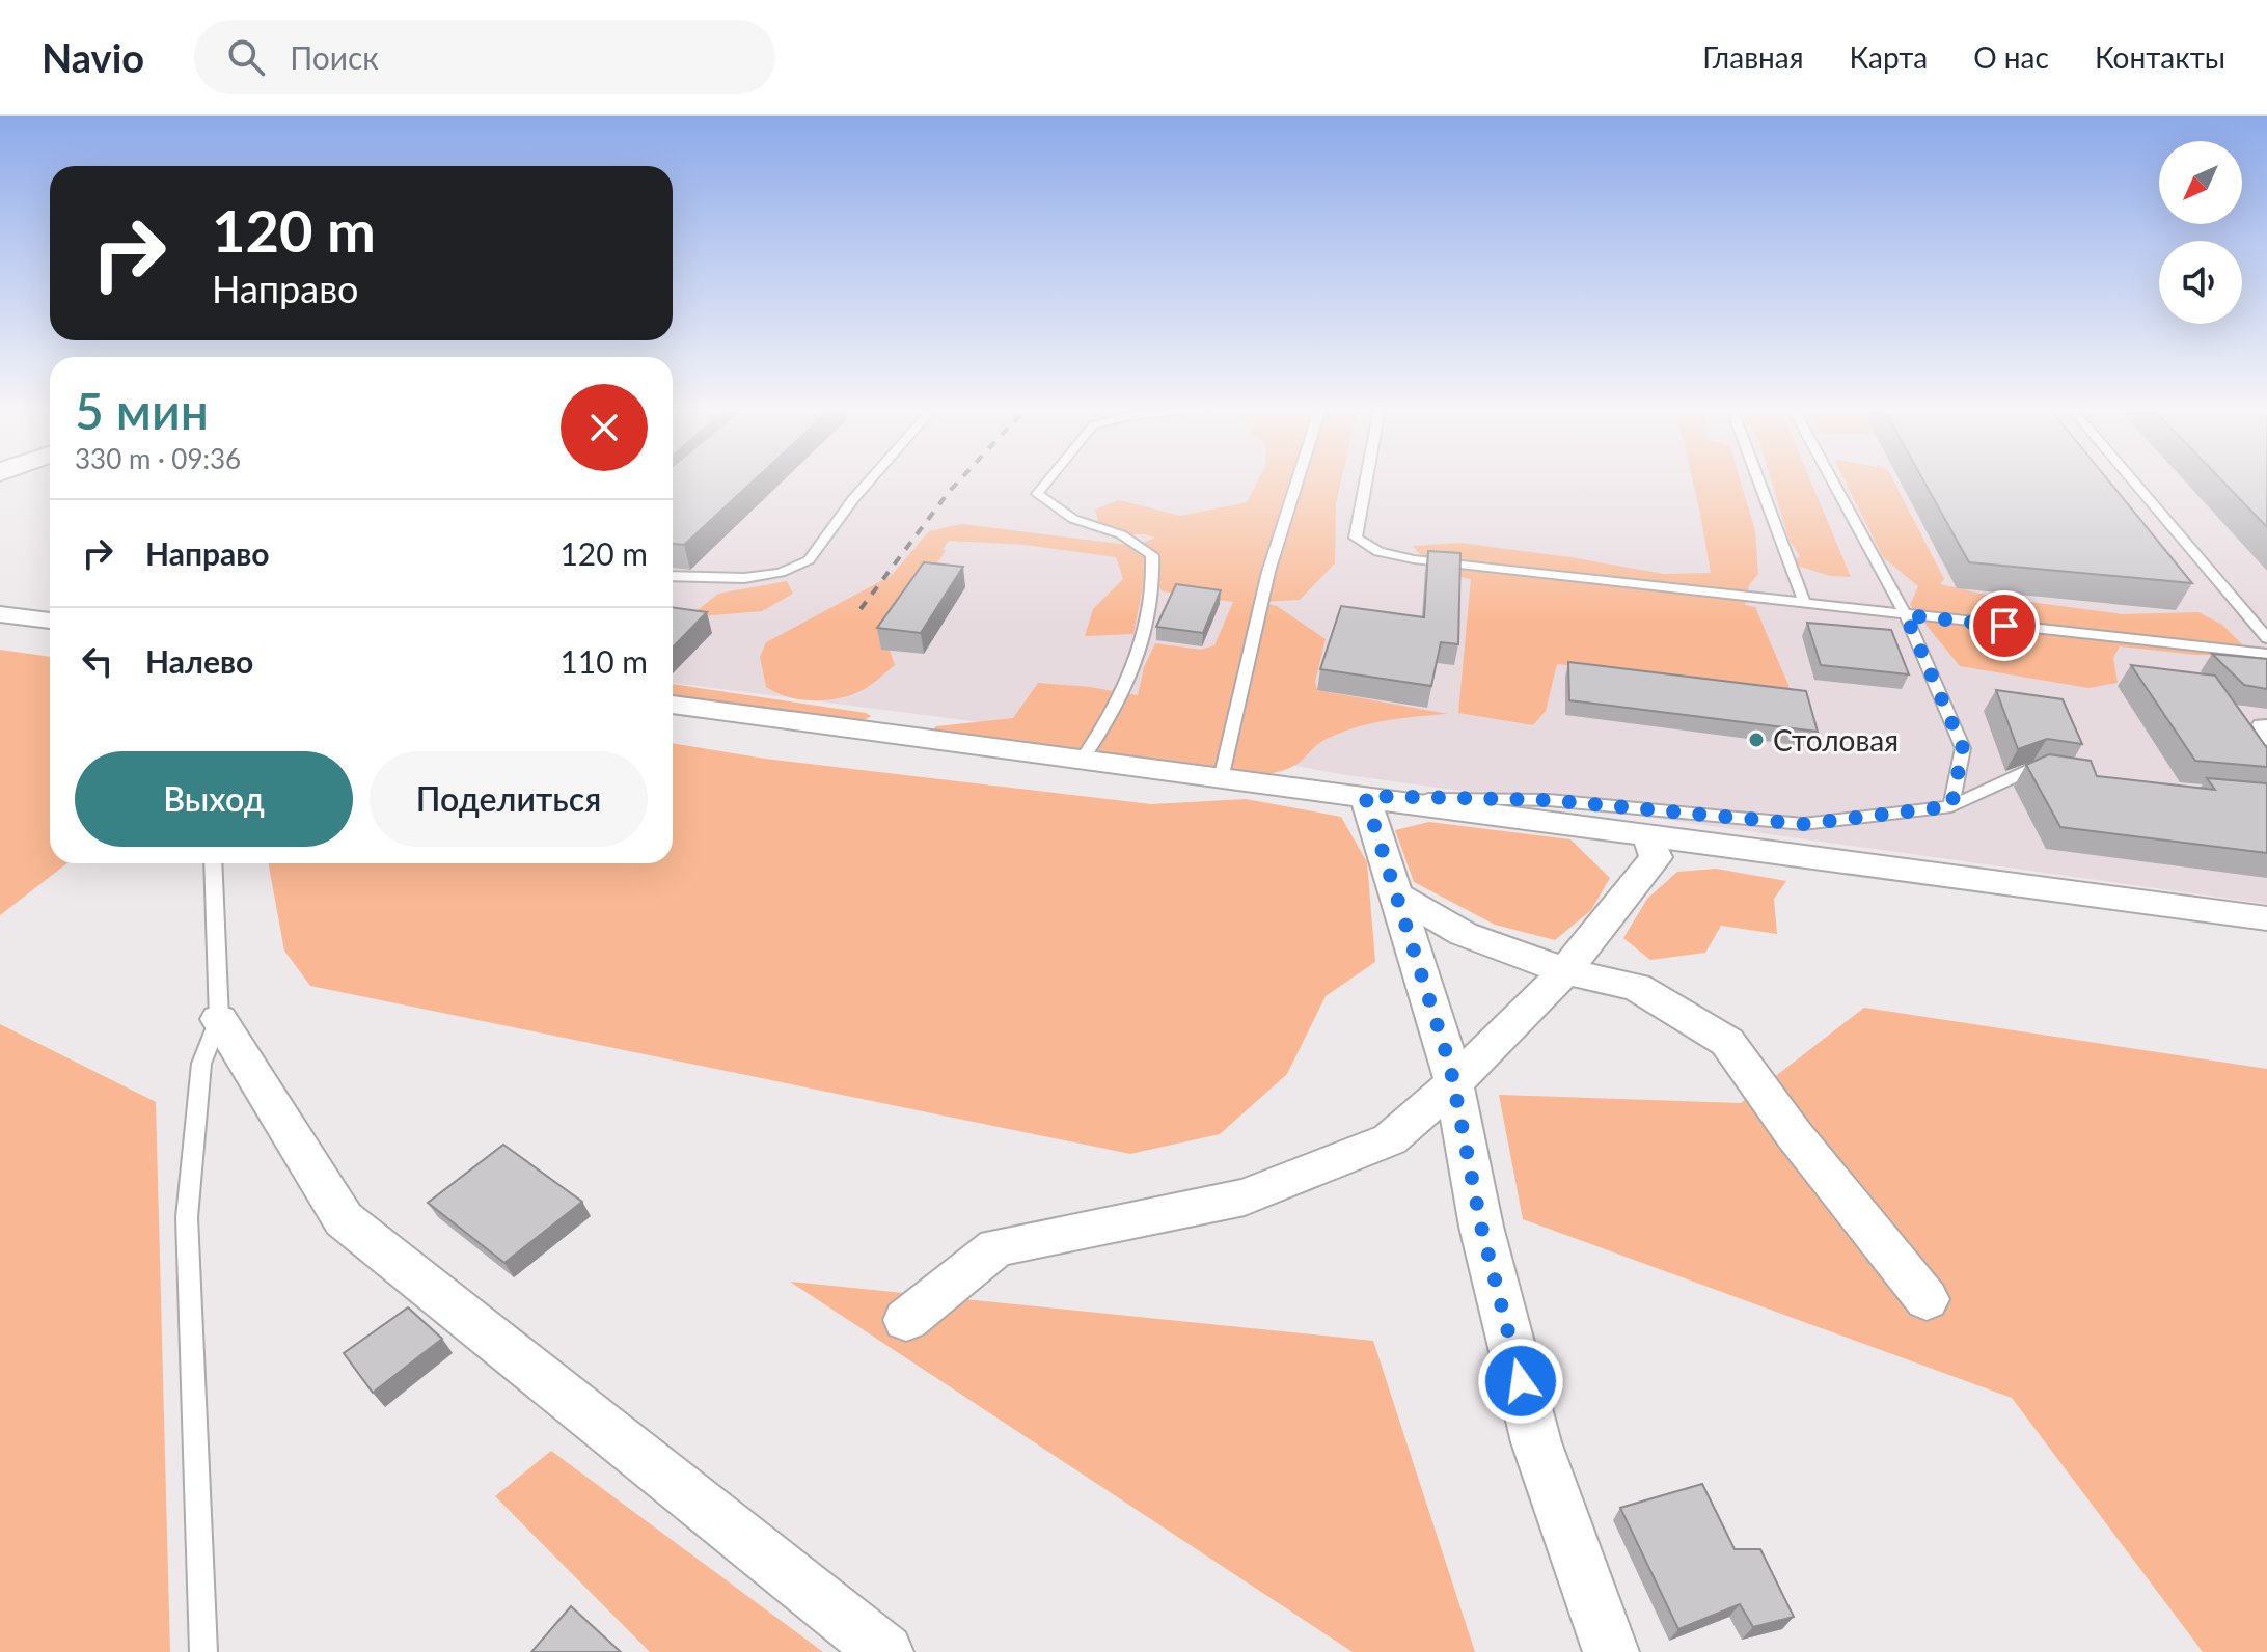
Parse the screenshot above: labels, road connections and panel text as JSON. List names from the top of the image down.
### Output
{
  "places": ["Столовая"],
  "north": "bottom left",
  "page": {
    "header": "Navio",
    "search": "Поиск",
    "nav": [
      "Главная",
      "Карта",
      "О нас",
      "Контакты"
    ],
    "turn": ["120 m", "Направо"],
    "heading": ["5 мин", "330 m · 09:36"],
    "list": [
      {
        "name": "Направо",
        "value": "120 m"
      },
      {
        "name": "Налево",
        "value": "110 m"
      }
    ],
    "buttons": ["Выход", "Поделиться"]
  }
}
